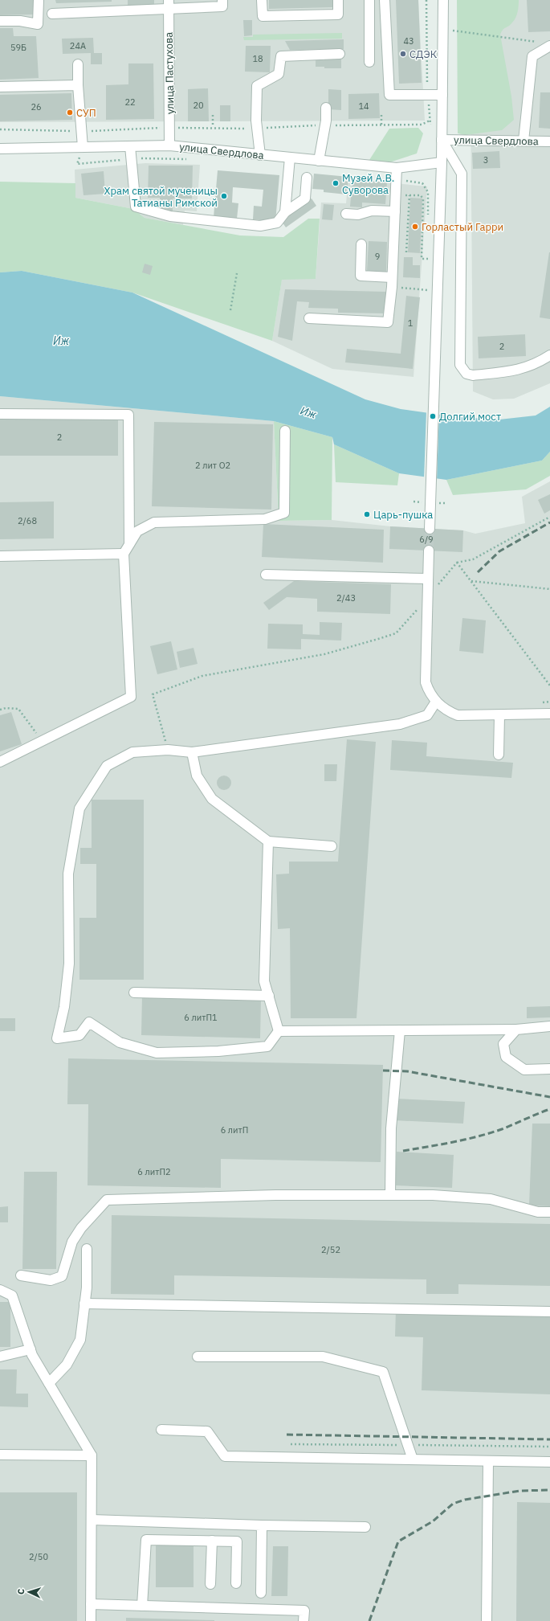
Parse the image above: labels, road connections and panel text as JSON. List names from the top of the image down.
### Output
{
  "streets": {
    "street": ["улица Пастухова", "улица Свердлова"]
  },
  "crossings": [
    ["улица Пастухова", "улица Свердлова"]
  ],
  "water": ["Иж"],
  "places": [
    "СДЭК",
    "СУП",
    "Музей А.В. Суворова",
    "Храм святой мученицы Татианы Римской",
    "Горластый Гарри",
    "Долгий мост",
    "Царь-пушка"
  ],
  "house_numbers": [
    "43",
    "24А",
    "59Б",
    "18",
    "22",
    "20",
    "14",
    "26",
    "3",
    "9",
    "1",
    "2",
    "2",
    "2 лит О2",
    "2/68",
    "6/9",
    "2/43",
    "6 литП1",
    "6 литП",
    "6 литП2",
    "2/52",
    "2/50"
  ],
  "north": "left"
}
